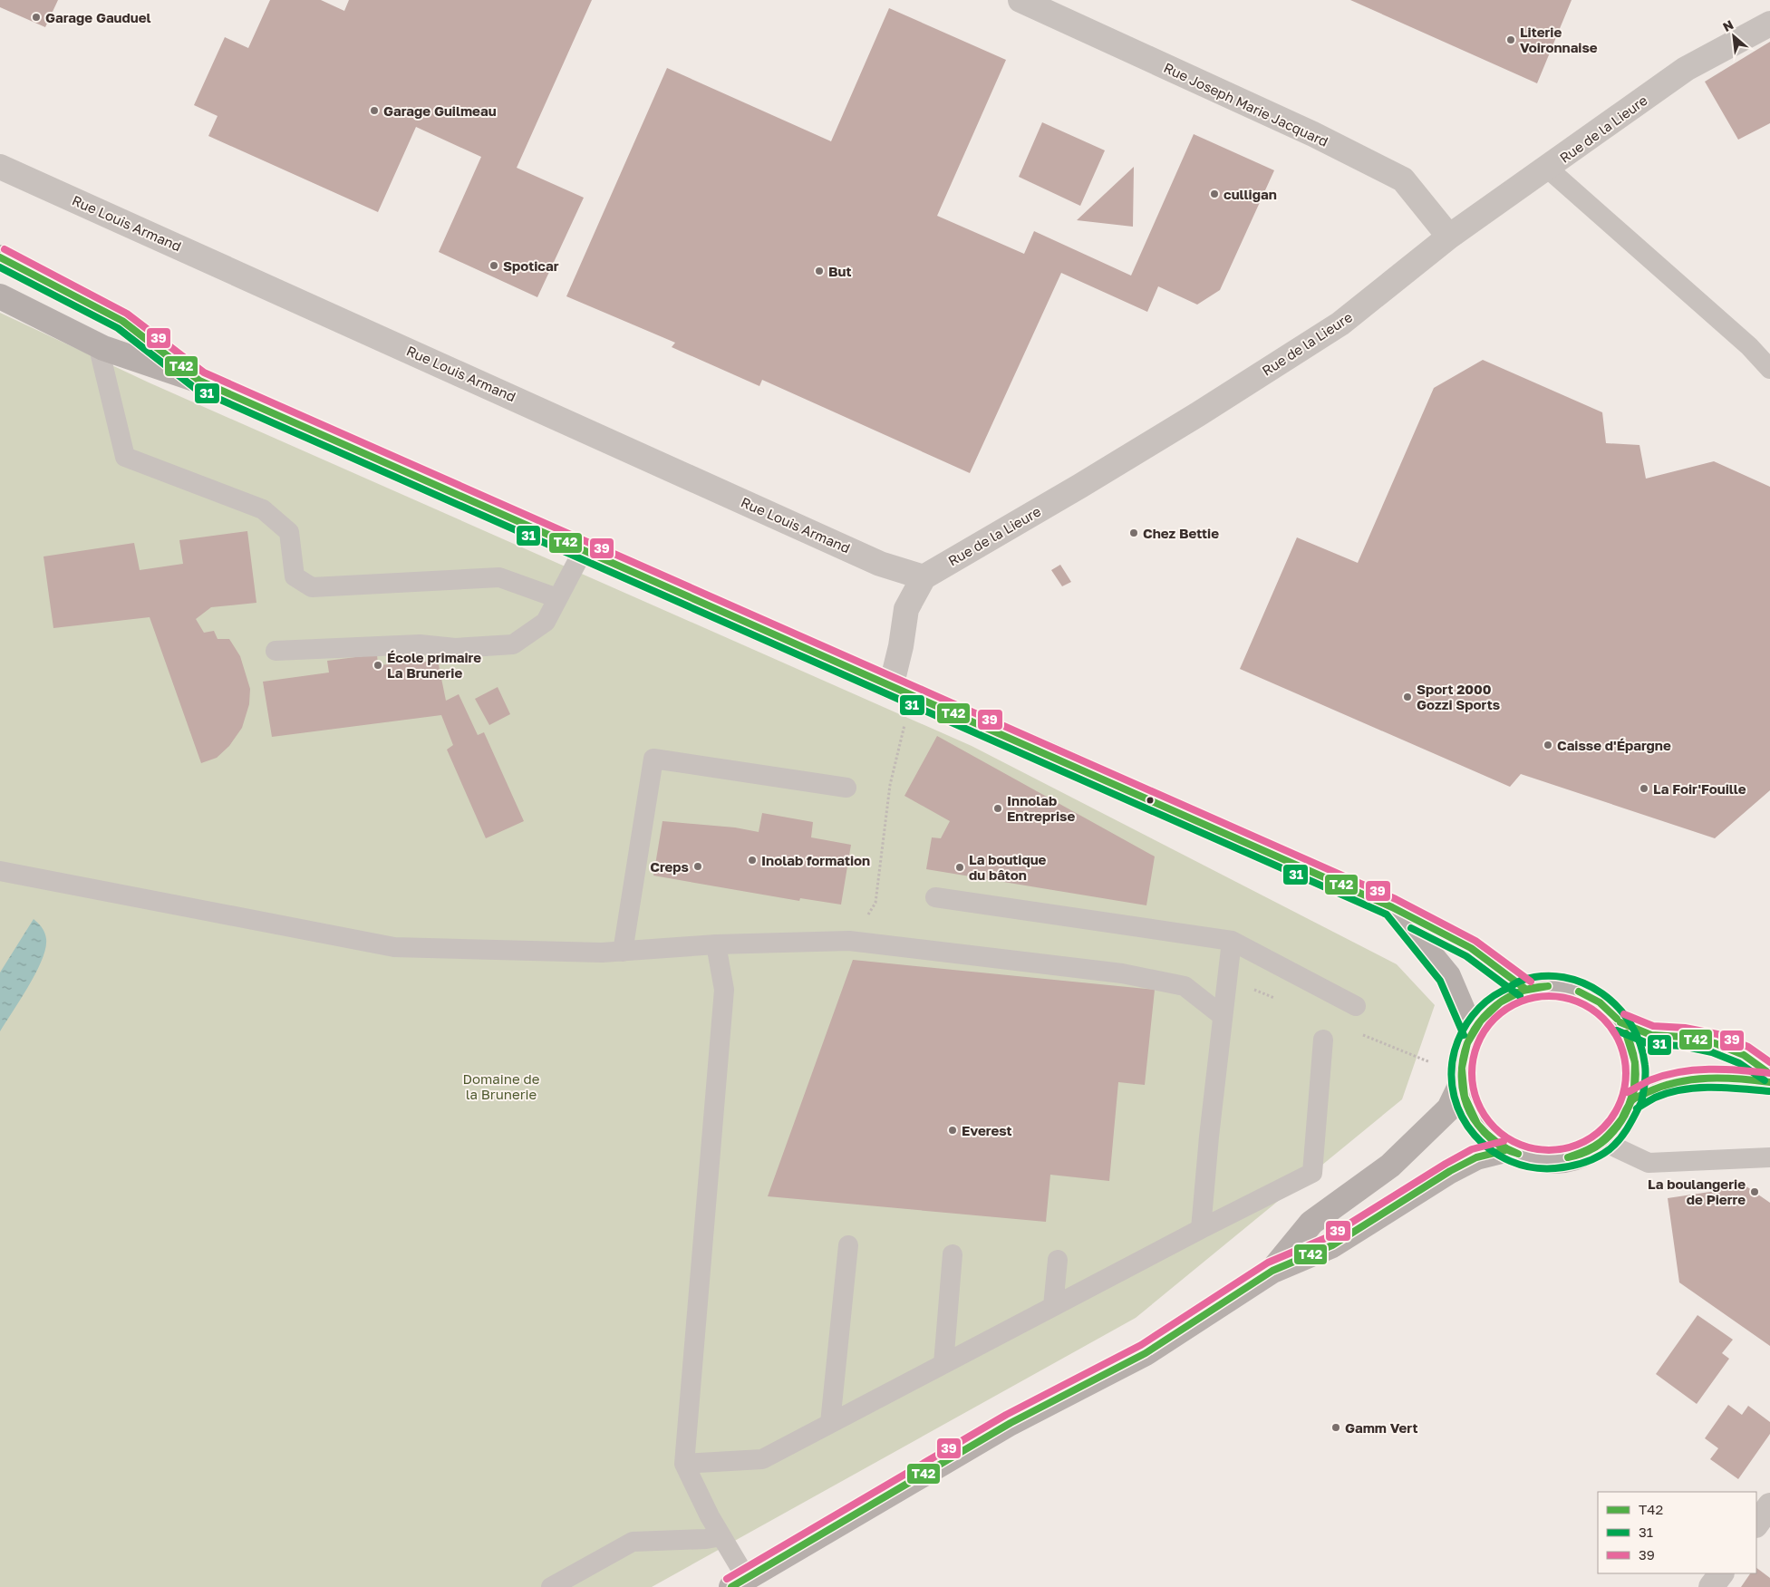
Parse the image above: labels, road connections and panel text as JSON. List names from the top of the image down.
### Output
{
  "streets": {
    "street": ["Rue Joseph Marie Jacquard", "Rue de la Lieure", "Rue Louis Armand"]
  },
  "crossings": [
    ["Rue Joseph Marie Jacquard", "Rue de la Lieure"],
    ["Rue de la Lieure", "Rue Louis Armand"]
  ],
  "parks": ["Domaine de la Brunerie"],
  "places": [
    "Garage Gauduel",
    "Literie Voironnaise",
    "Garage Guilmeau",
    "culligan",
    "Spoticar",
    "But",
    "Chez Bettie",
    "École primaire La Brunerie",
    "Sport 2000 Gozzi Sports",
    "Caisse d'Épargne",
    "La Foir'Fouille",
    "Innolab Entreprise",
    "Inolab formation",
    "Creps",
    "La boutique du bâton",
    "Everest",
    "La boulangerie de Pierre",
    "Gamm Vert"
  ],
  "lines": ["transit line 39", "transit line T42", "transit line 31"],
  "legend": ["T42", "31", "39"],
  "north": "top left"
}
